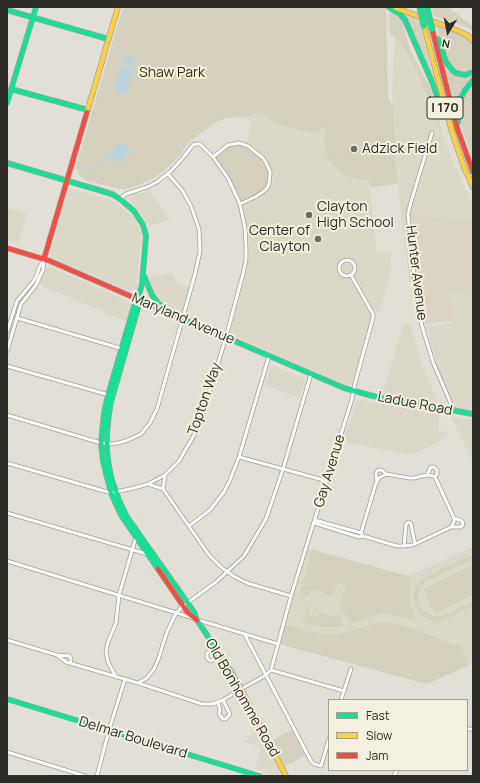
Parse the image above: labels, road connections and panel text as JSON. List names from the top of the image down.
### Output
{
  "streets": {
    "main road": [
      "I 170",
      "Maryland Avenue",
      "Ladue Road",
      "Old Bonhomme Road",
      "Delmar Boulevard"
    ],
    "street": ["Hunter Avenue", "Topton Way", "Gay Avenue"]
  },
  "crossings": [
    ["Hunter Avenue", "Ladue Road"],
    ["Maryland Avenue", "Topton Way"],
    ["Maryland Avenue", "Ladue Road"],
    ["Maryland Avenue", "Gay Avenue"],
    ["Ladue Road", "Gay Avenue"]
  ],
  "parks": ["Shaw Park"],
  "places": ["Adzick Field", "Clayton High School", "Center of Clayton"],
  "legend": ["Fast", "Slow", "Jam"],
  "north": "bottom"
}
